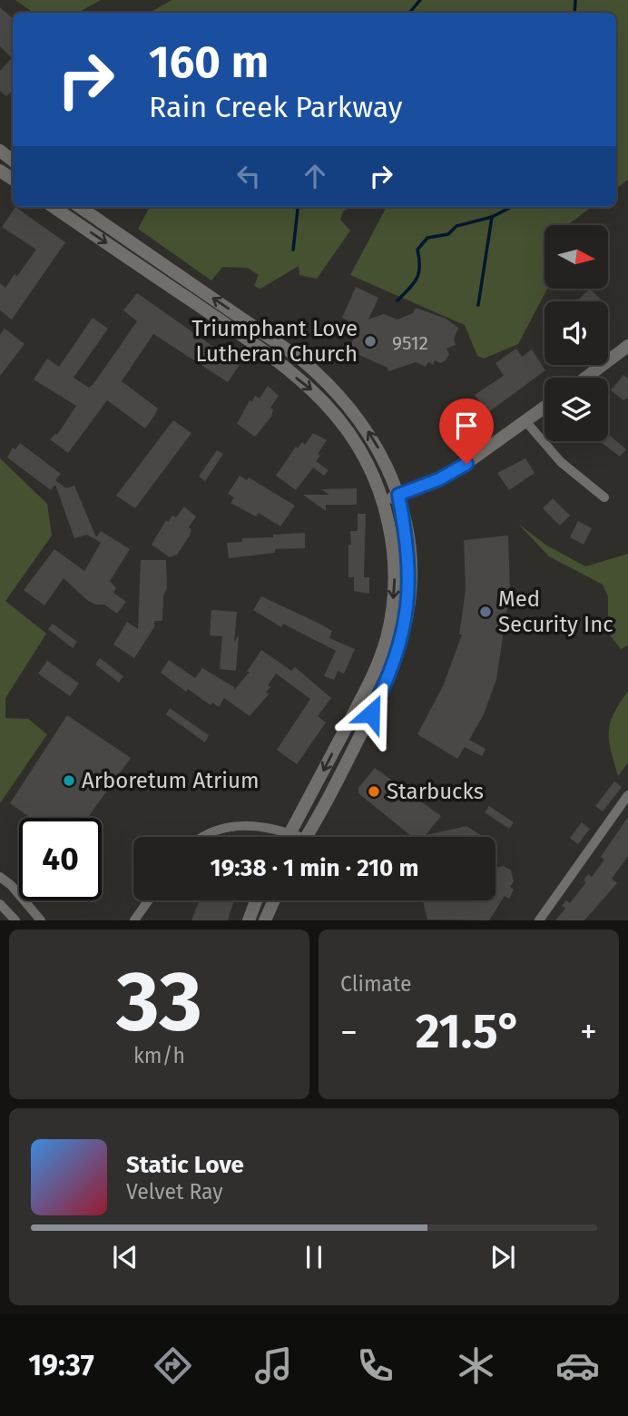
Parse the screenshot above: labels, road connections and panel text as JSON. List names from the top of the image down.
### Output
{
  "places": [
    "Triumphant Love Lutheran Church",
    "Med Security Inc",
    "Arboretum Atrium",
    "Starbucks"
  ],
  "house_numbers": ["9512"],
  "north": "right",
  "page": {
    "turn": ["160 m", "Rain Creek Parkway"],
    "limit": "40",
    "trip": "19:38 · 1 min · 210 m",
    "tile": [
      ["33", "km/h"],
      "Climate"
    ],
    "heat": ["−", "21.5°", "+"],
    "song": ["Static Love", "Velvet Ray"],
    "tabs": "19:37"
  }
}
